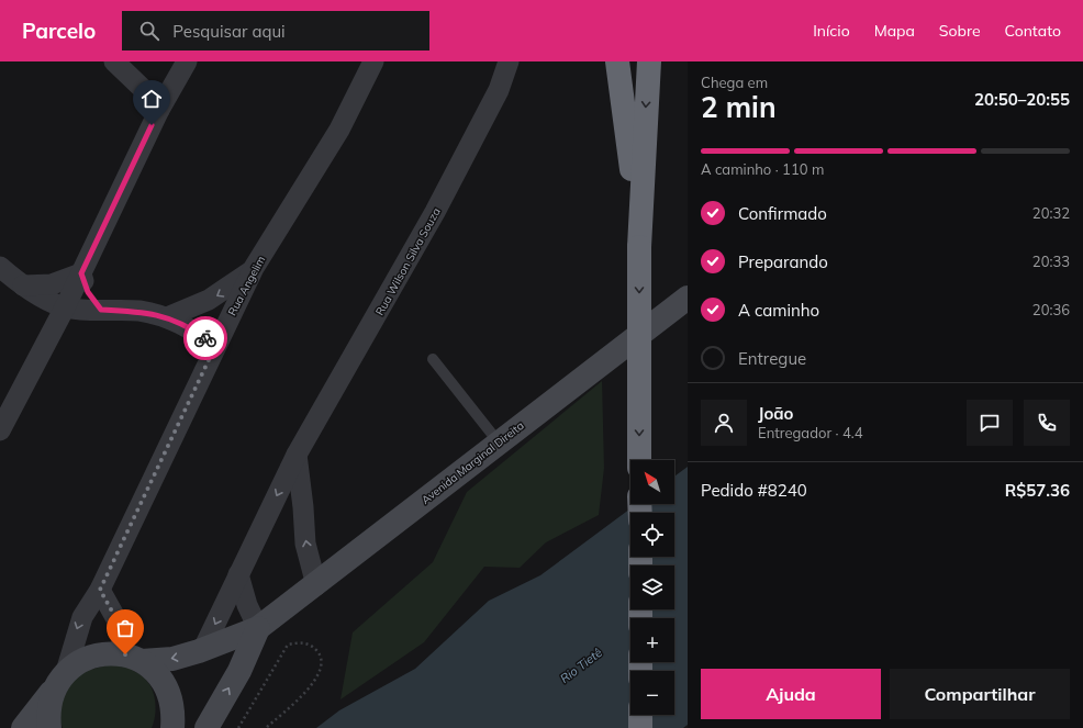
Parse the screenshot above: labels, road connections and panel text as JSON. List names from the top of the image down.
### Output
{
  "streets": {
    "main road": ["Avenida Marginal Direita"],
    "street": ["Rua Wilson Silva Souza", "Rua Angelim"]
  },
  "crossings": [
    ["Rua Wilson Silva Souza", "Avenida Marginal Direita"],
    ["Rua Angelim", "Avenida Marginal Direita"]
  ],
  "water": ["Rio Tietê"],
  "north": "top left",
  "page": {
    "header": "Parcelo",
    "search": "Pesquisar aqui",
    "nav": [
      "Início",
      "Mapa",
      "Sobre",
      "Contato"
    ],
    "heading": ["2 min", "Chega em", "20:50–20:55"],
    "panel": [
      "João",
      "Entregador · 4.4",
      "Pedido #8240",
      "R$57.36"
    ],
    "bar": "A caminho · 110 m",
    "list": [
      ["Confirmado", "20:32"],
      ["Preparando", "20:33"],
      ["A caminho", "20:36"],
      "Entregue"
    ],
    "map_buttons": ["+", "−"],
    "buttons": ["Ajuda", "Compartilhar"]
  }
}
